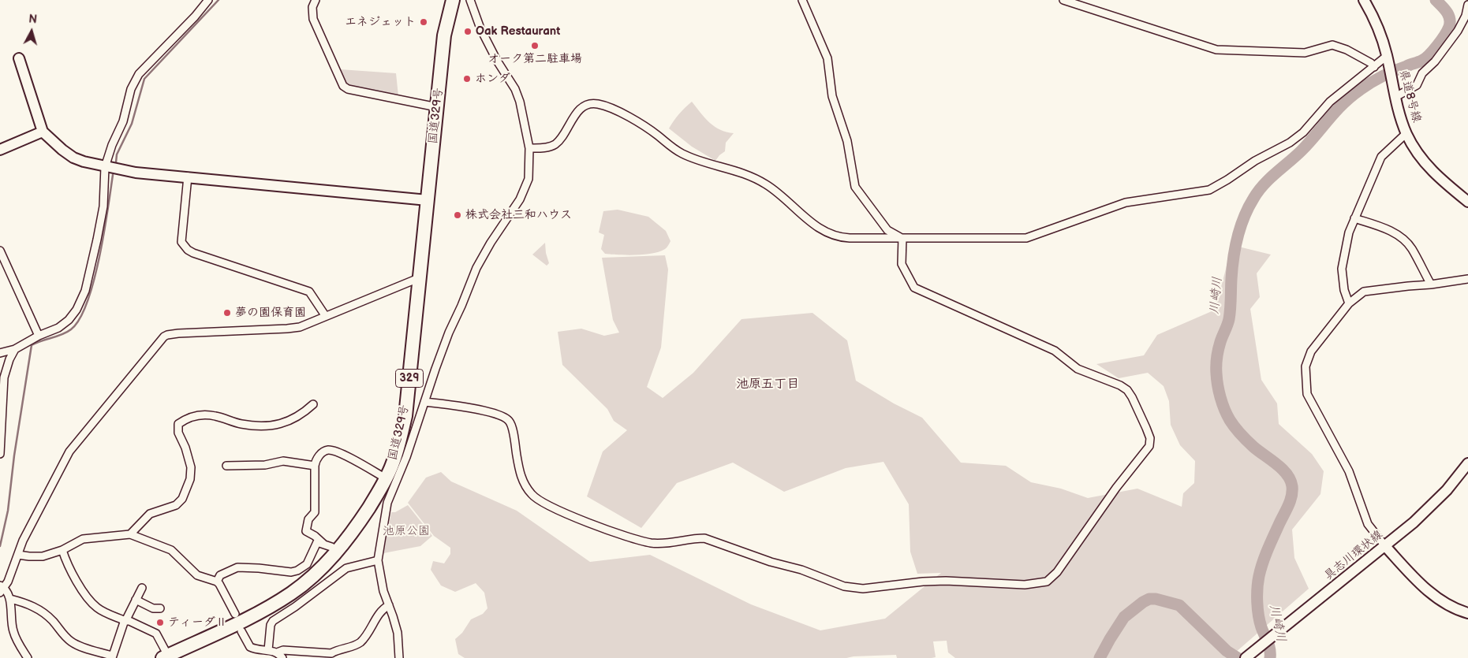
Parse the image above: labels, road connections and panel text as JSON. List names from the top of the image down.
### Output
{
  "streets": {
    "highway": ["国道329号", "329"],
    "street": ["県道8号線", "具志川環状線"]
  },
  "districts": ["池原五丁目"],
  "water": ["川崎川"],
  "parks": ["池原公園"],
  "places": [
    "エネジェット",
    "Oak Restaurant",
    "オーク第二駐車場",
    "ホンダ",
    "株式会社三和ハウス",
    "夢の園保育園",
    "ティーダⅡ"
  ],
  "north": "top"
}
